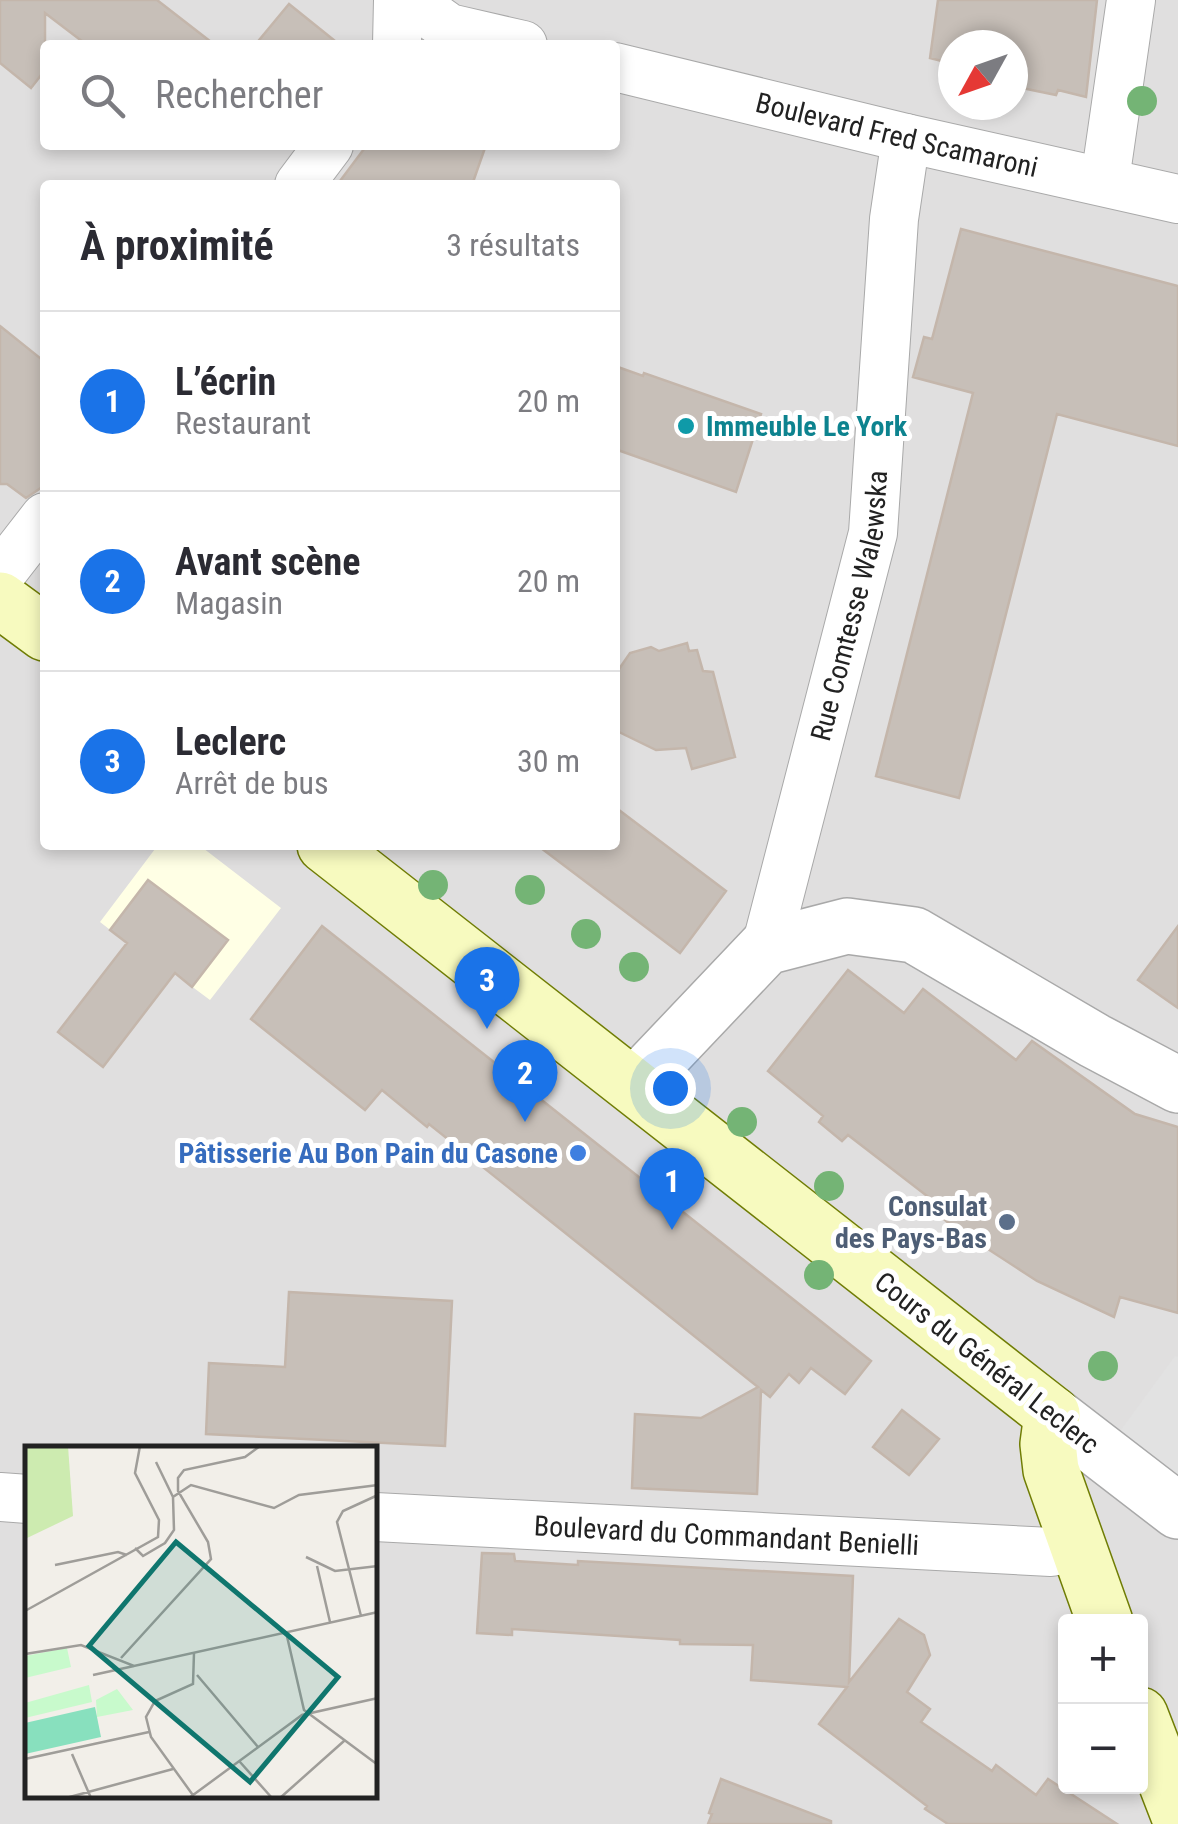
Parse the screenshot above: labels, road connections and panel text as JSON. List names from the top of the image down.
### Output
{
  "streets": {
    "main road": ["Cours du Général Leclerc"],
    "street": ["Boulevard Fred Scamaroni", "Rue Comtesse Walewska", "Boulevard du Commandant Benielli"]
  },
  "crossings": [
    ["Boulevard Fred Scamaroni", "Rue Comtesse Walewska"]
  ],
  "places": ["Immeuble Le York", "Pâtisserie Au Bon Pain du Casone", "Consulat des Pays-Bas"],
  "north": "bottom left",
  "page": {
    "search": "Rechercher",
    "heading": ["À proximité", "3 résultats"],
    "list": [
      {
        "mark": "1",
        "name": "L’écrin",
        "note": "Restaurant",
        "value": "20 m"
      },
      {
        "mark": "2",
        "name": "Avant scène",
        "note": "Magasin",
        "value": "20 m"
      },
      {
        "mark": "3",
        "name": "Leclerc",
        "note": "Arrêt de bus",
        "value": "30 m"
      }
    ],
    "pins": ["3", "2", "1"],
    "map_buttons": ["+", "−"]
  }
}
